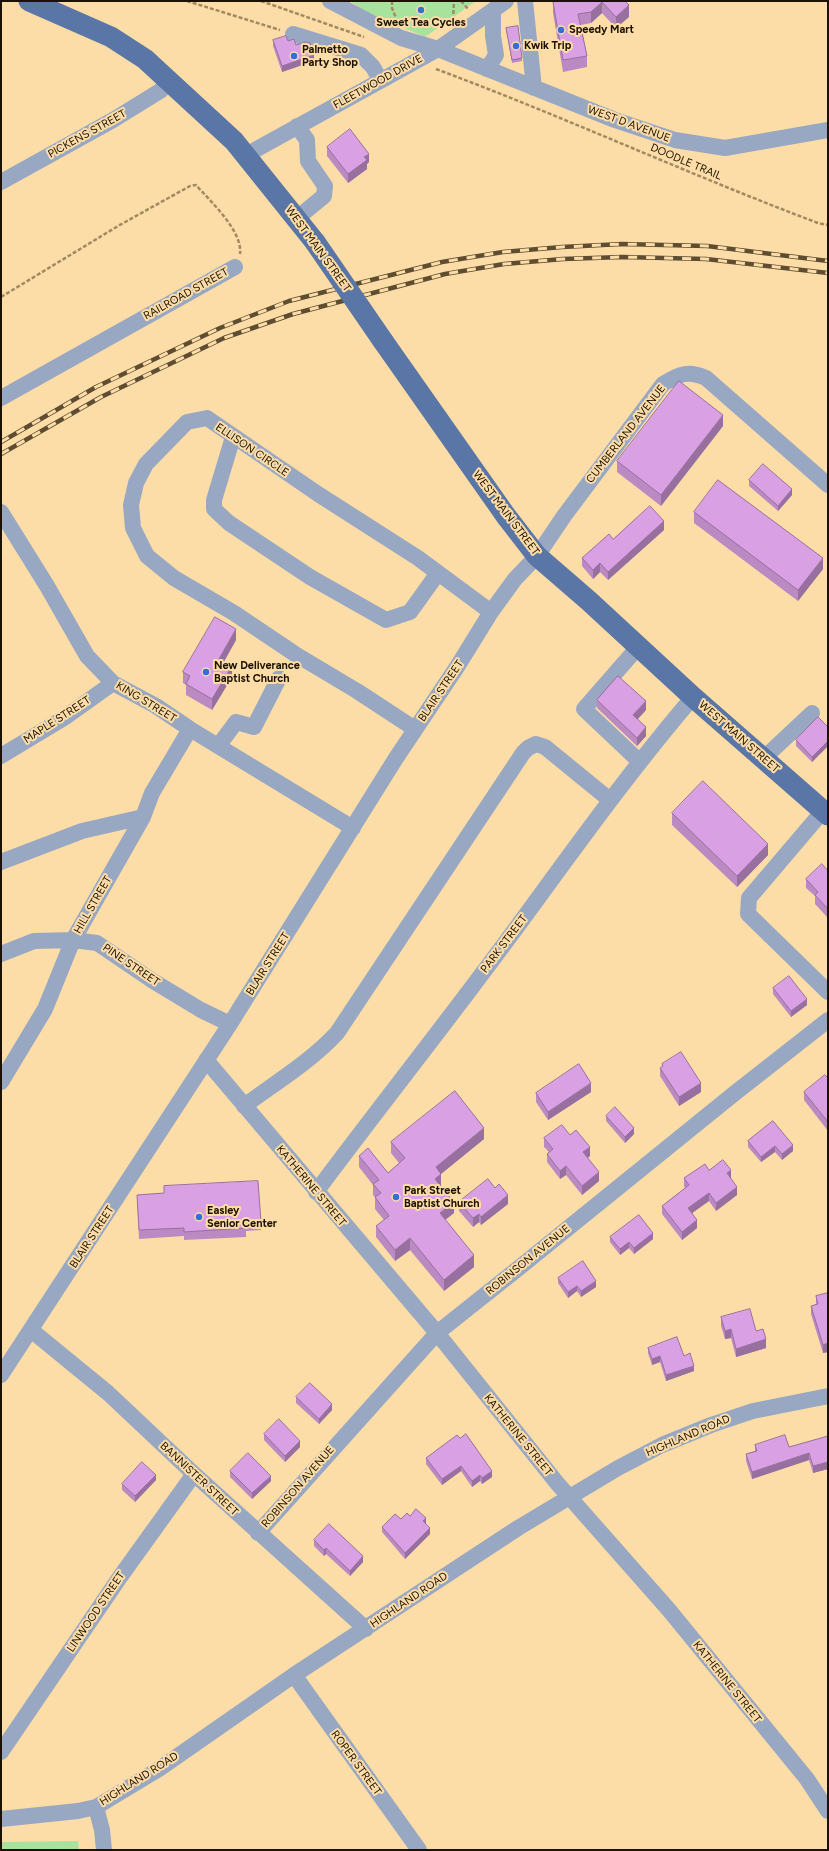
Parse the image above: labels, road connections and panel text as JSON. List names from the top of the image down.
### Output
{
  "streets": {
    "main road": ["WEST MAIN STREET"],
    "street": [
      "FLEETWOOD DRIVE",
      "WEST D AVENUE",
      "PICKENS STREET",
      "RAILROAD STREET",
      "CUMBERLAND AVENUE",
      "ELLISON CIRCLE",
      "BLAIR STREET",
      "KING STREET",
      "MAPLE STREET",
      "HILL STREET",
      "PARK STREET",
      "PINE STREET",
      "KATHERINE STREET",
      "ROBINSON AVENUE",
      "HIGHLAND ROAD",
      "BANNISTER STREET",
      "LINWOOD STREET",
      "ROPER STREET"
    ],
    "path": ["DOODLE TRAIL"]
  },
  "crossings": [
    ["FLEETWOOD DRIVE", "WEST D AVENUE"],
    ["FLEETWOOD DRIVE", "WEST MAIN STREET"],
    ["PICKENS STREET", "WEST MAIN STREET"],
    ["WEST MAIN STREET", "CUMBERLAND AVENUE"],
    ["WEST MAIN STREET", "BLAIR STREET"],
    ["WEST MAIN STREET", "PARK STREET"],
    ["CUMBERLAND AVENUE", "BLAIR STREET"],
    ["ELLISON CIRCLE", "BLAIR STREET"],
    ["BLAIR STREET", "KING STREET"],
    ["BLAIR STREET", "PINE STREET"],
    ["BLAIR STREET", "KATHERINE STREET"],
    ["BLAIR STREET", "BANNISTER STREET"],
    ["KING STREET", "MAPLE STREET"],
    ["KING STREET", "HILL STREET"],
    ["HILL STREET", "PINE STREET"],
    ["PARK STREET", "KATHERINE STREET"],
    ["KATHERINE STREET", "ROBINSON AVENUE"],
    ["KATHERINE STREET", "HIGHLAND ROAD"],
    ["ROBINSON AVENUE", "BANNISTER STREET"],
    ["HIGHLAND ROAD", "BANNISTER STREET"],
    ["HIGHLAND ROAD", "ROPER STREET"],
    ["BANNISTER STREET", "LINWOOD STREET"]
  ],
  "places": [
    "Sweet Tea Cycles",
    "Speedy Mart",
    "Kwik Trip",
    "Palmetto Party Shop",
    "New Deliverance Baptist Church",
    "Park Street Baptist Church",
    "Easley Senior Center"
  ]
}
